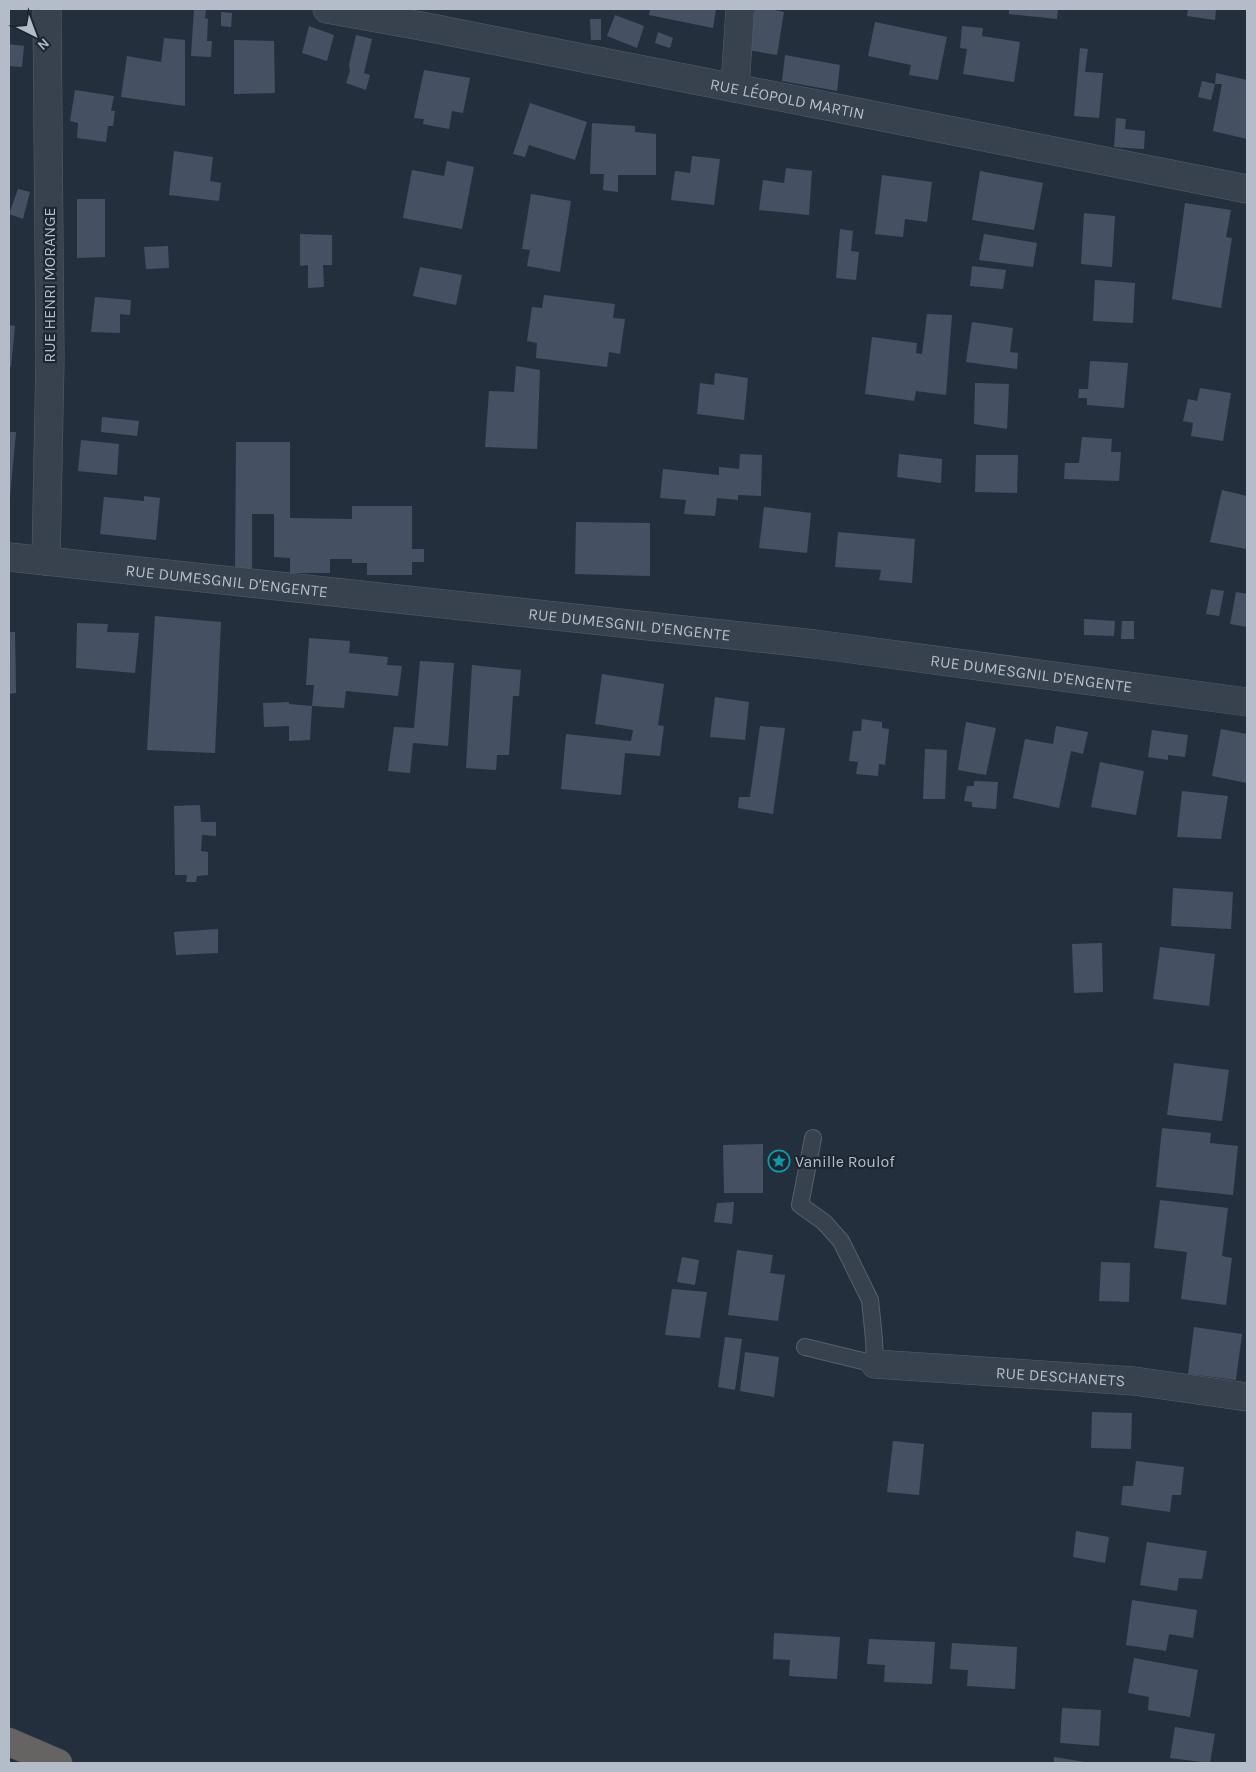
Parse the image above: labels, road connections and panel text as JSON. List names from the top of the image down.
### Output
{
  "streets": {
    "street": [
      "RUE LÉOPOLD MARTIN",
      "RUE HENRI MORANGE",
      "RUE DUMESGNIL D'ENGENTE",
      "RUE DESCHANETS"
    ]
  },
  "crossings": [
    ["RUE HENRI MORANGE", "RUE DUMESGNIL D'ENGENTE"]
  ],
  "places": {
    "place": ["Vanille Roulof"]
  },
  "north": "bottom right"
}
